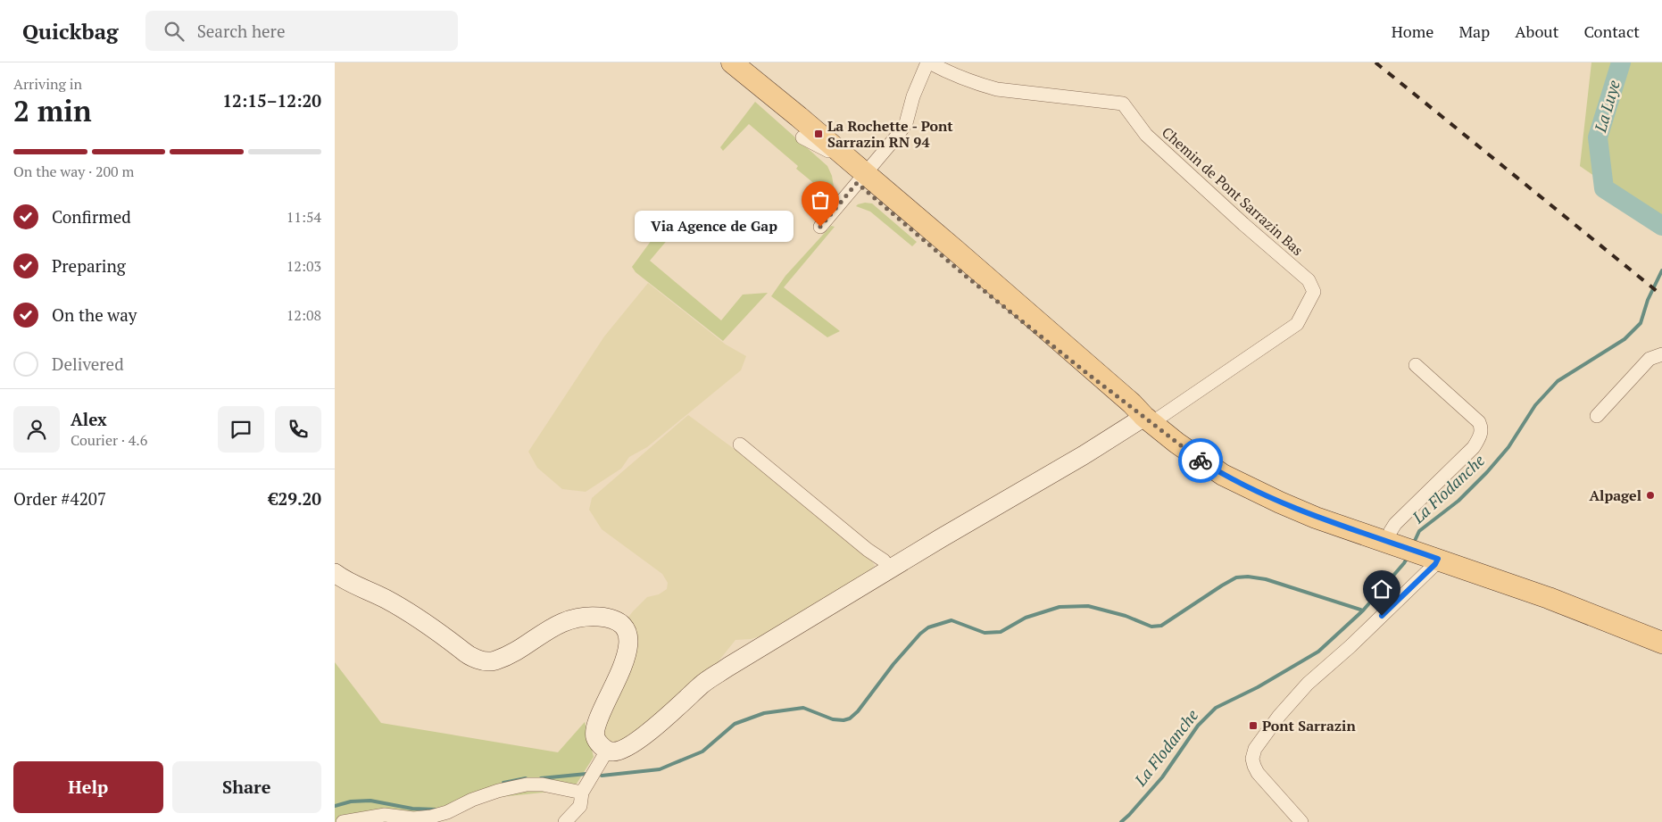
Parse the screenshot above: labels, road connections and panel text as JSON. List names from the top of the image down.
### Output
{
  "streets": {
    "street": ["Chemin de Pont Sarrazin Bas"]
  },
  "water": ["La Luye", "La Flodanche"],
  "places": {
    "transit": ["La Rochette - Pont Sarrazin RN 94", "Pont Sarrazin"],
    "other": ["Via Agence de Gap", "Alpagel"]
  },
  "page": {
    "header": "Quickbag",
    "search": "Search here",
    "nav": [
      "Home",
      "Map",
      "About",
      "Contact"
    ],
    "heading": ["2 min", "Arriving in", "12:15–12:20"],
    "panel": [
      "Alex",
      "Courier · 4.6",
      "Order #4207",
      "€29.20"
    ],
    "bar": "On the way · 200 m",
    "list": [
      ["Confirmed", "11:54"],
      ["Preparing", "12:03"],
      ["On the way", "12:08"],
      "Delivered"
    ],
    "bubble": "Via Agence de Gap",
    "buttons": ["Help", "Share"]
  }
}
